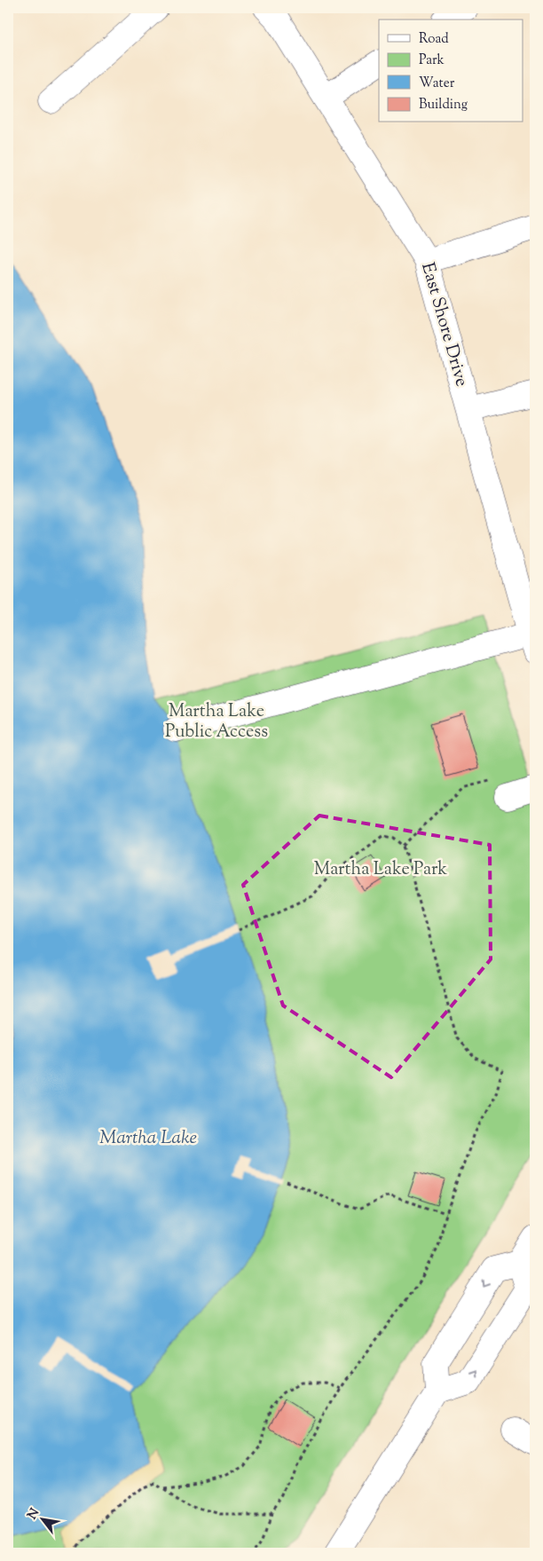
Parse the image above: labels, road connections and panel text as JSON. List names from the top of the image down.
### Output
{
  "streets": {
    "street": ["East Shore Drive"]
  },
  "water": ["Martha Lake"],
  "parks": ["Martha Lake Public Access", "Martha Lake Park"],
  "legend": [
    "Road",
    "Park",
    "Water",
    "Building"
  ],
  "north": "top left"
}
